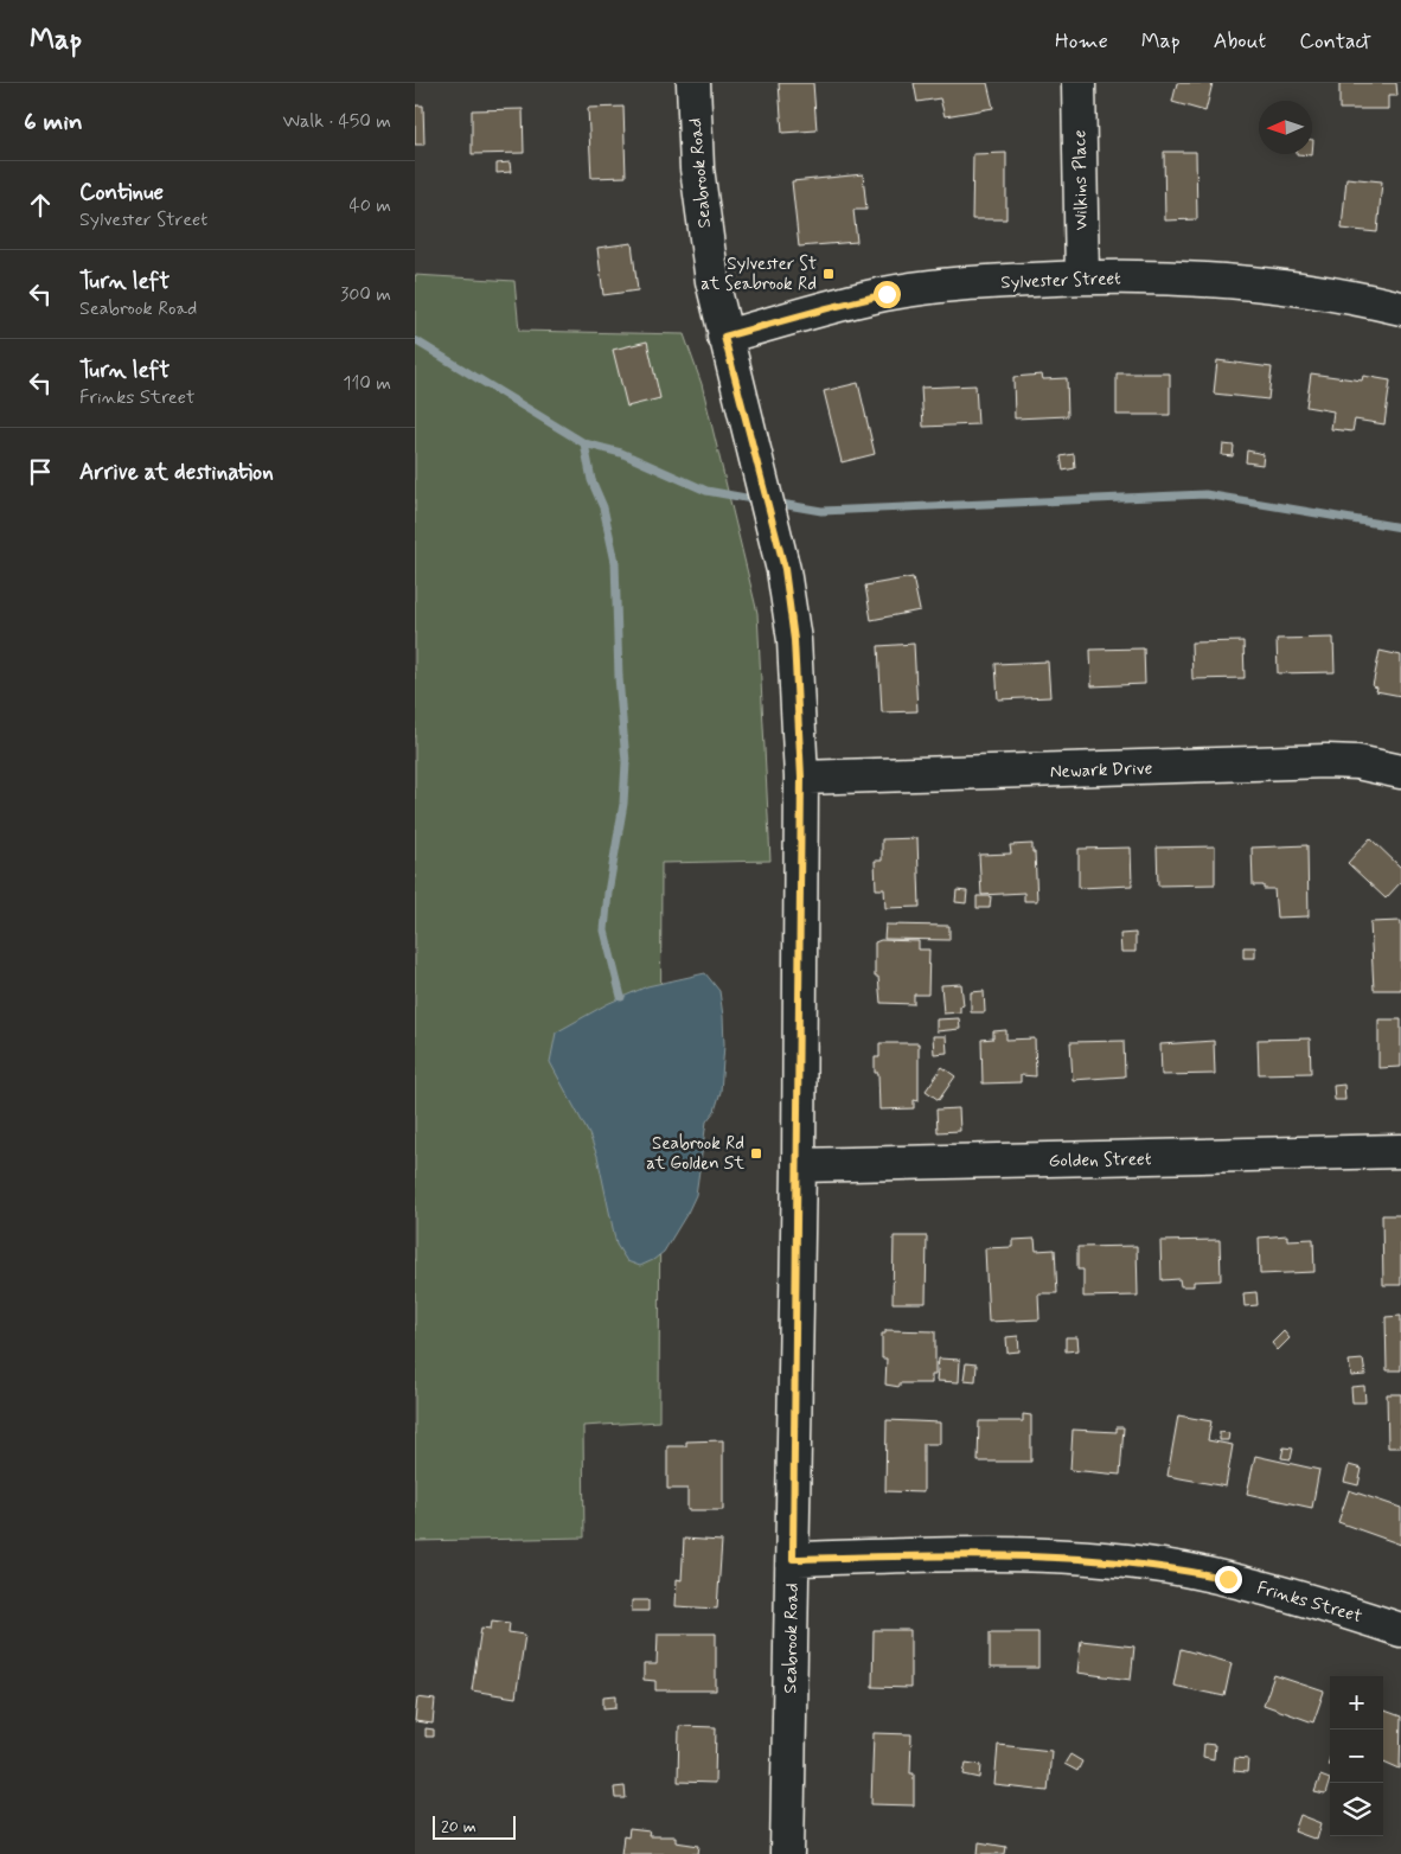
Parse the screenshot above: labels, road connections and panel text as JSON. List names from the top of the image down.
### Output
{
  "streets": {
    "street": [
      "Seabrook Road",
      "Wilkins Place",
      "Sylvester Street",
      "Newark Drive",
      "Golden Street",
      "Frinks Street"
    ]
  },
  "crossings": [
    ["Seabrook Road", "Sylvester Street"],
    ["Seabrook Road", "Newark Drive"],
    ["Seabrook Road", "Golden Street"],
    ["Seabrook Road", "Frinks Street"],
    ["Wilkins Place", "Sylvester Street"]
  ],
  "places": {
    "transit": ["Sylvester St at Seabrook Rd", "Seabrook Rd at Golden St"]
  },
  "scale_bar": "20 m",
  "north": "left",
  "page": {
    "header": "Map",
    "nav": [
      "Home",
      "Map",
      "About",
      "Contact"
    ],
    "heading": ["6 min", "Walk · 450 m"],
    "list": [
      ["Continue", "Sylvester Street", "40 m"],
      ["Turn left", "Seabrook Road", "300 m"],
      ["Turn left", "Frinks Street", "110 m"],
      "Arrive at destination"
    ],
    "map_buttons": ["+", "−"],
    "scale": "20 m"
  }
}
